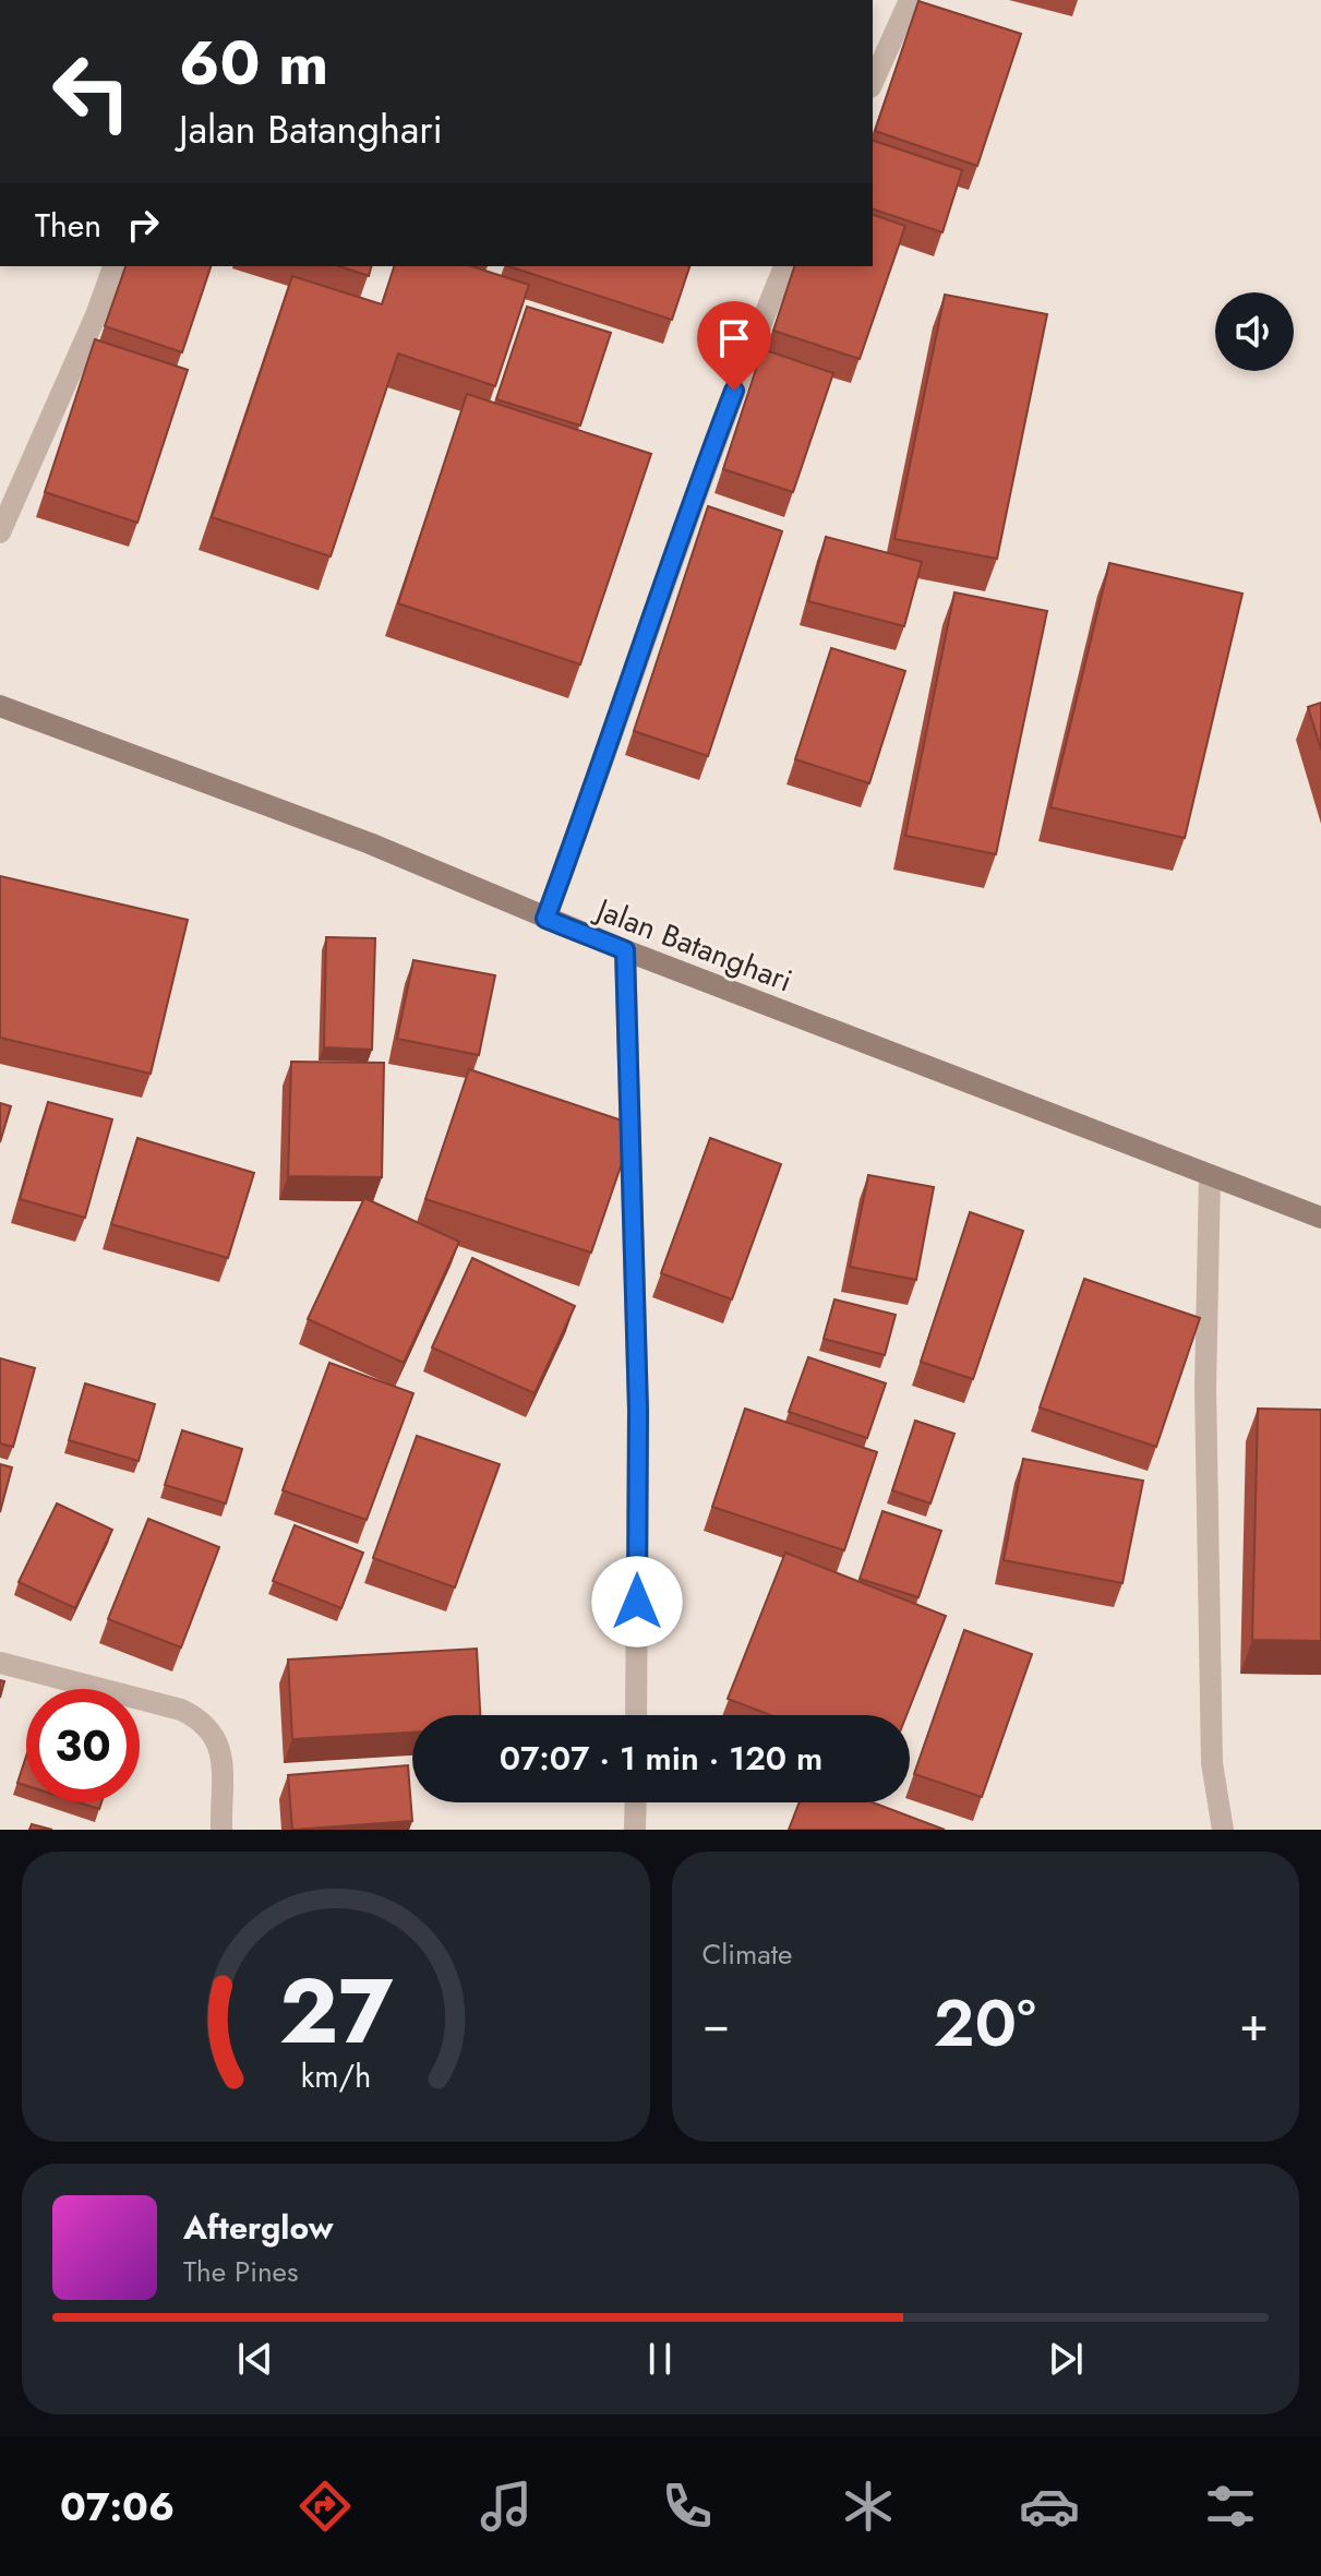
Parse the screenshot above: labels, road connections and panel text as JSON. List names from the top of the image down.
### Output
{
  "streets": {
    "street": ["Jalan Batanghari"]
  },
  "page": {
    "turn": ["60 m", "Jalan Batanghari"],
    "then": "Then",
    "limit": "30",
    "trip": "07:07 · 1 min · 120 m",
    "tile": "Climate",
    "heat": ["−", "20°", "+"],
    "song": ["Afterglow", "The Pines"],
    "tabs": "07:06",
    "gauge": ["27", "km/h"]
  }
}
